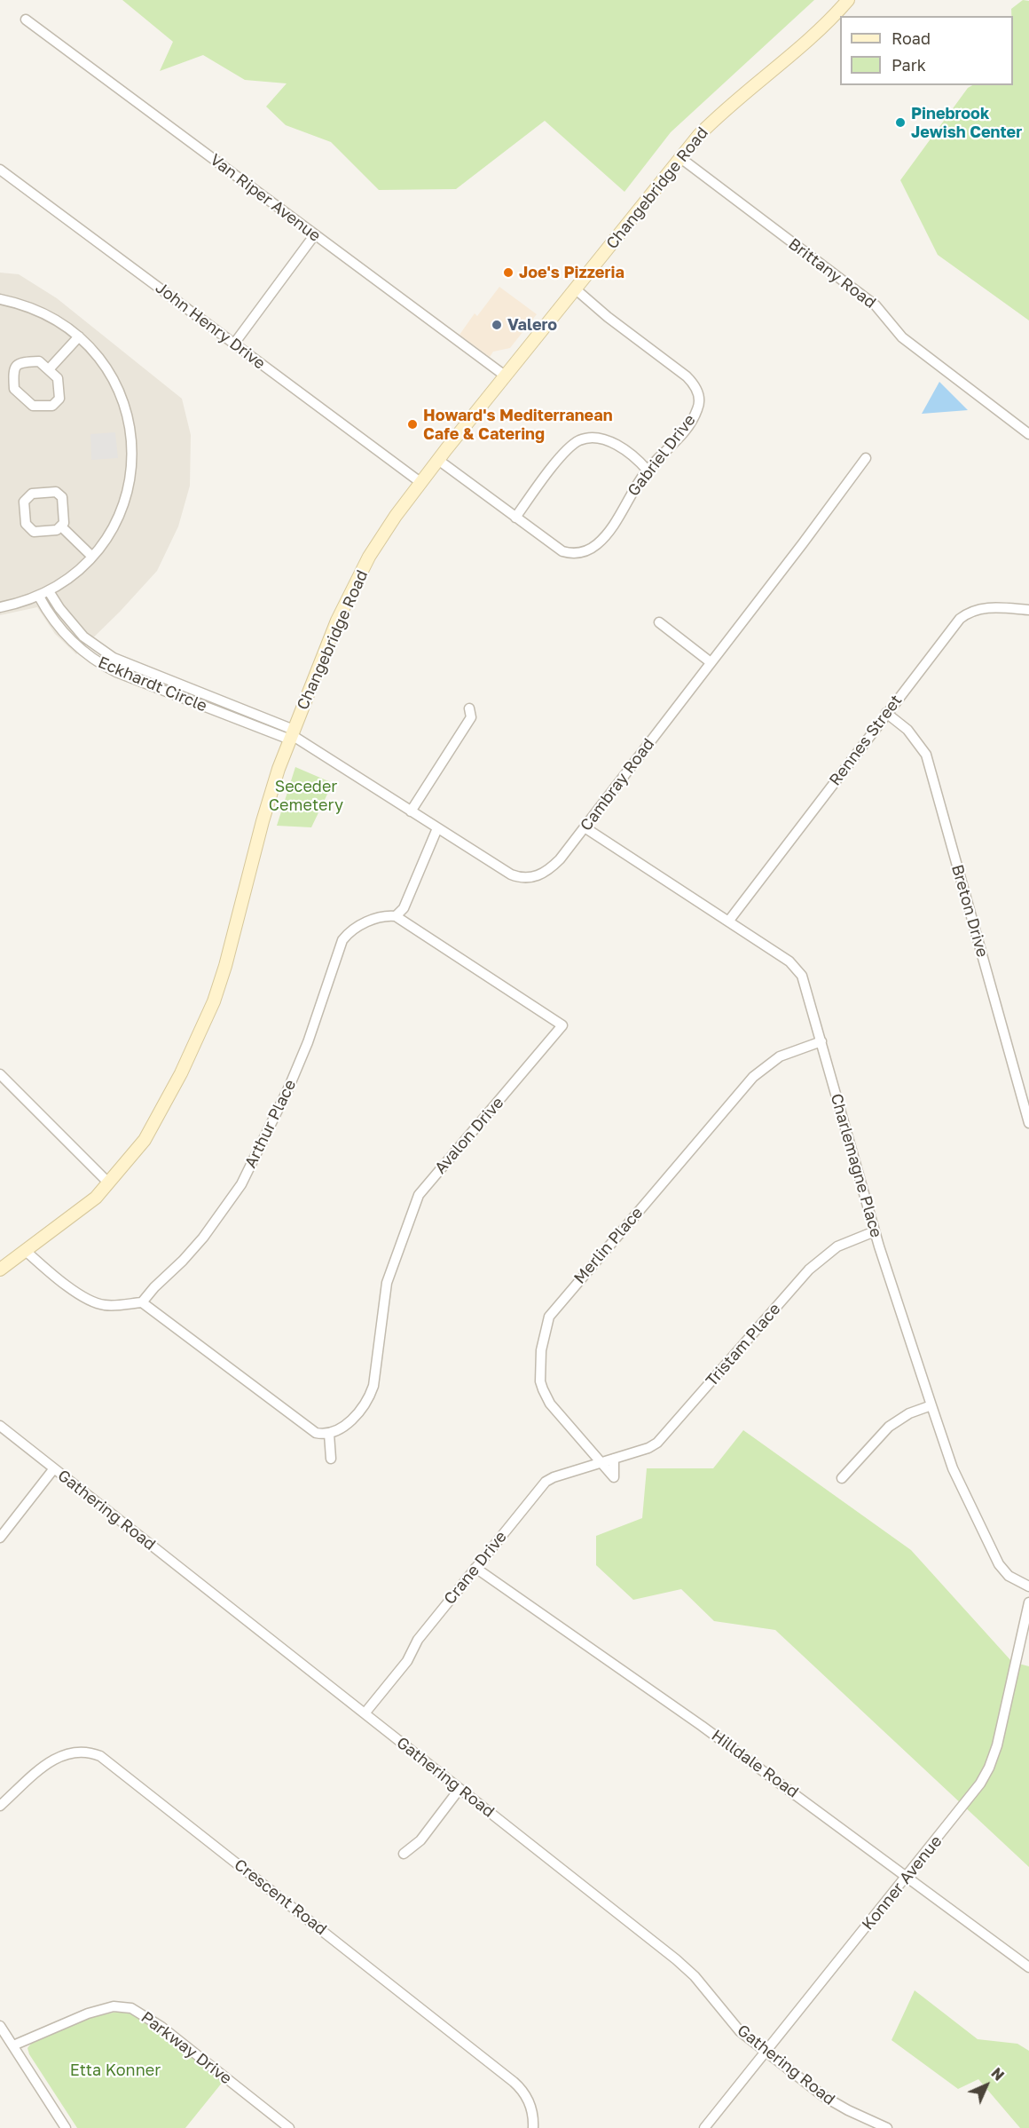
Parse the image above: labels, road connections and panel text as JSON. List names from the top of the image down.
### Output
{
  "streets": {
    "main road": ["Changebridge Road"],
    "street": [
      "Van Riper Avenue",
      "Brittany Road",
      "John Henry Drive",
      "Gabriel Drive",
      "Eckhardt Circle",
      "Rennes Street",
      "Cambray Road",
      "Breton Drive",
      "Arthur Place",
      "Avalon Drive",
      "Charlemagne Place",
      "Merlin Place",
      "Tristam Place",
      "Gathering Road",
      "Crane Drive",
      "Hilldale Road",
      "Konner Avenue",
      "Crescent Road",
      "Parkway Drive"
    ]
  },
  "crossings": [
    ["Changebridge Road", "Van Riper Avenue"],
    ["Changebridge Road", "Brittany Road"],
    ["Changebridge Road", "John Henry Drive"],
    ["Changebridge Road", "Gabriel Drive"],
    ["Changebridge Road", "Eckhardt Circle"],
    ["Changebridge Road", "Cambray Road"],
    ["Eckhardt Circle", "Cambray Road"],
    ["Rennes Street", "Breton Drive"],
    ["Rennes Street", "Charlemagne Place"],
    ["Cambray Road", "Charlemagne Place"],
    ["Arthur Place", "Avalon Drive"],
    ["Charlemagne Place", "Merlin Place"],
    ["Charlemagne Place", "Tristam Place"],
    ["Merlin Place", "Tristam Place"],
    ["Merlin Place", "Crane Drive"],
    ["Tristam Place", "Crane Drive"],
    ["Gathering Road", "Crane Drive"],
    ["Gathering Road", "Konner Avenue"],
    ["Crane Drive", "Hilldale Road"],
    ["Hilldale Road", "Konner Avenue"]
  ],
  "parks": ["Seceder Cemetery", "Etta Konner"],
  "places": [
    "Pinebrook Jewish Center",
    "Joe's Pizzeria",
    "Valero",
    "Howard's Mediterranean Cafe & Catering"
  ],
  "legend": ["Road", "Park"],
  "north": "top right"
}
